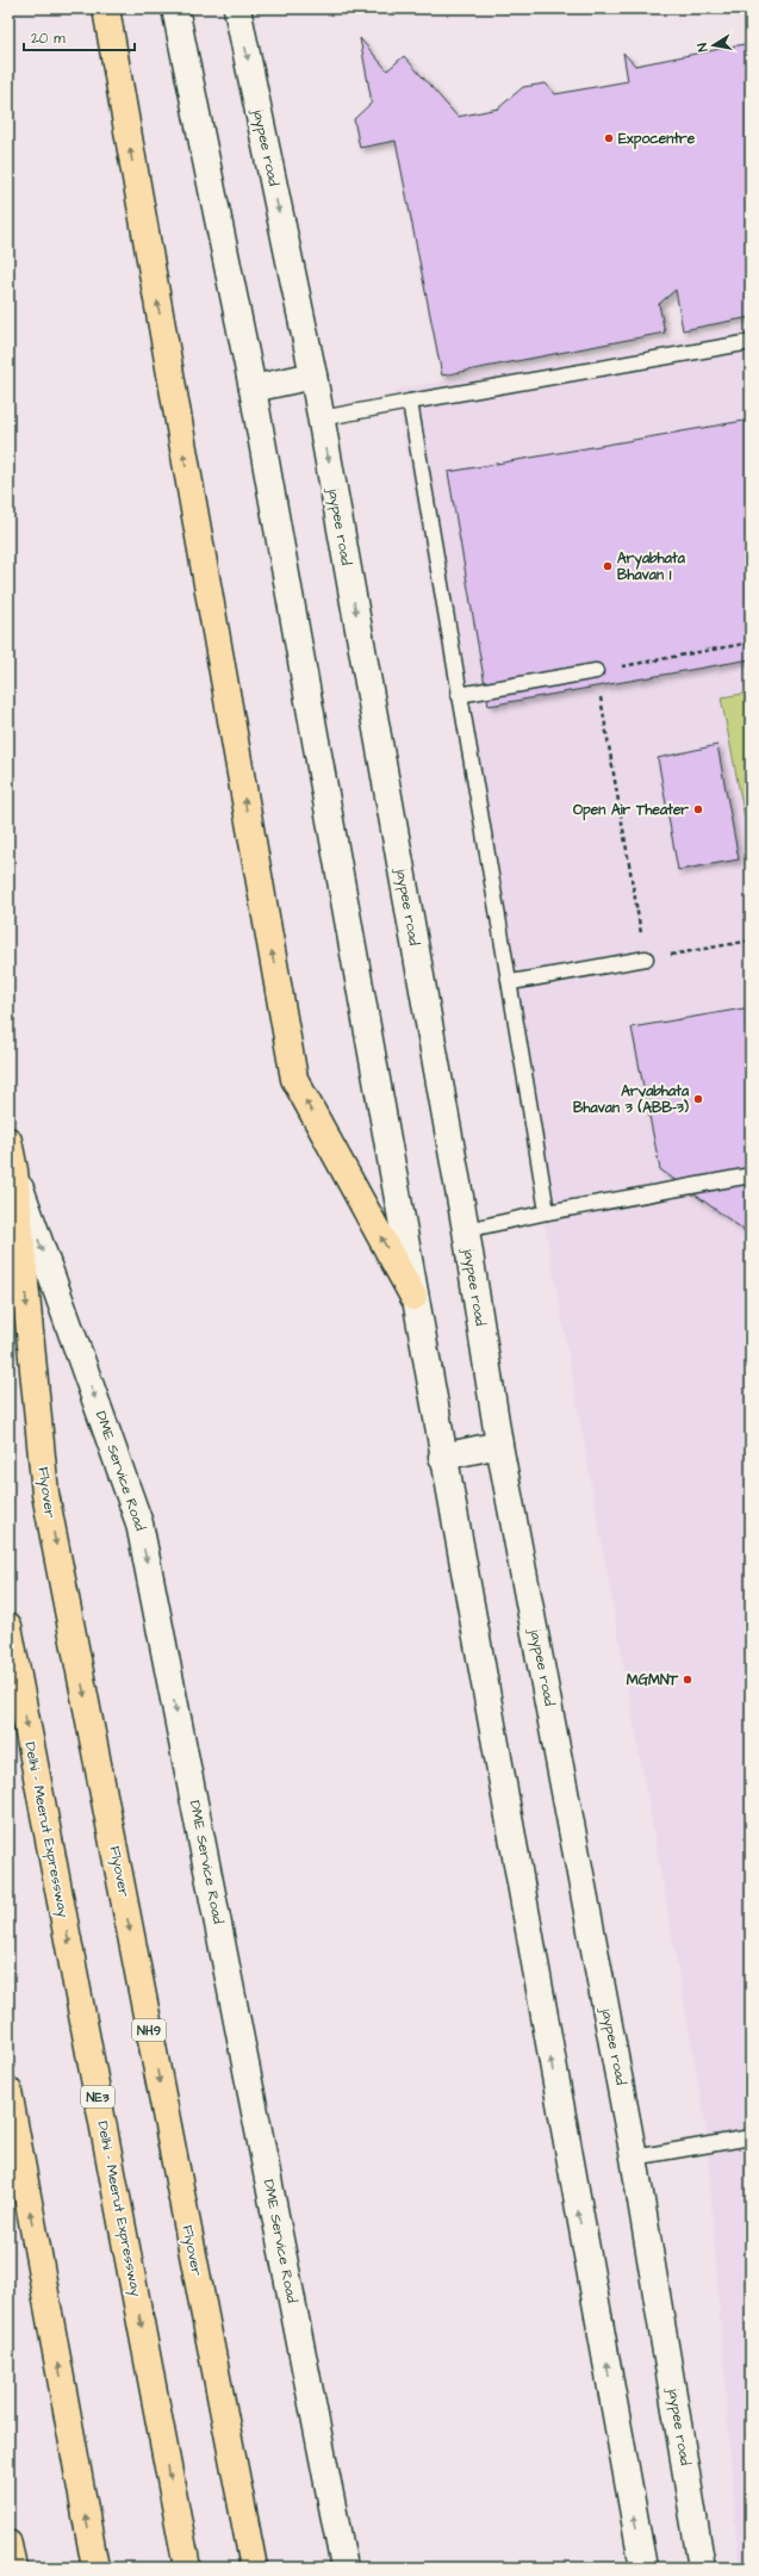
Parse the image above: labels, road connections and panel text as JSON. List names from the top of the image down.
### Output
{
  "streets": {
    "highway": [
      "Flyover",
      "Delhi - Meerut Expressway",
      "NH9",
      "NE3"
    ],
    "street": ["jaypee road", "DME Service Road"]
  },
  "crossings": [
    ["DME Service Road", "Flyover"]
  ],
  "one_way": ["DME Service Road"],
  "places": [
    "Expocentre",
    "Aryabhata Bhavan 1",
    "Open Air Theater",
    "Aryabhata Bhavan 3 (ABB-3)",
    "MGMNT"
  ],
  "scale_bar": "20 m",
  "north": "left"
}
